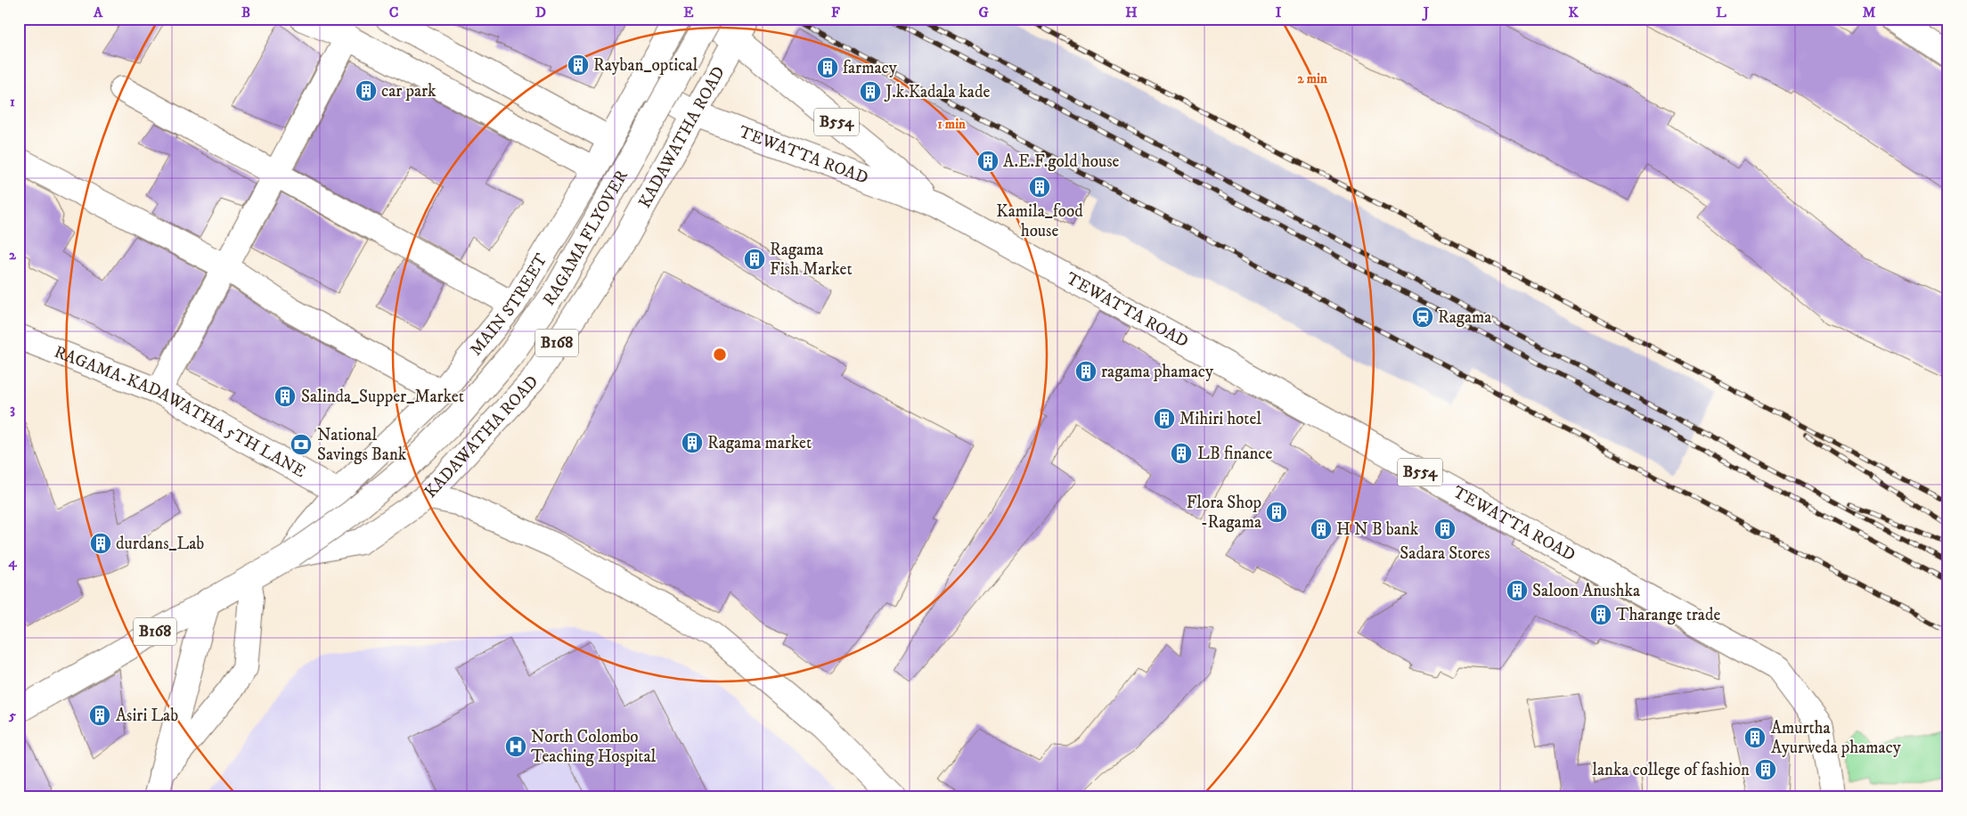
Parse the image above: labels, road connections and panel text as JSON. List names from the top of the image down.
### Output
{
  "streets": {
    "main road": [
      "B554",
      "KADAWATHA ROAD",
      "TEWATTA ROAD",
      "RAGAMA FLYOVER",
      "MAIN STREET",
      "B168",
      "RAGAMA-KADAWATHA 5TH LANE"
    ]
  },
  "crossings": [
    ["KADAWATHA ROAD", "TEWATTA ROAD"],
    ["KADAWATHA ROAD", "RAGAMA FLYOVER"],
    ["KADAWATHA ROAD", "MAIN STREET"],
    ["KADAWATHA ROAD", "B168"],
    ["TEWATTA ROAD", "MAIN STREET"],
    ["RAGAMA FLYOVER", "MAIN STREET"],
    ["RAGAMA FLYOVER", "B168"],
    ["MAIN STREET", "B168"],
    ["MAIN STREET", "RAGAMA-KADAWATHA 5TH LANE"]
  ],
  "places": {
    "building": [
      "Rayban_optical",
      "farmacy",
      "car park",
      "J.k.Kadala kade",
      "A.E.F.gold house",
      "Kamila_food house",
      "Ragama Fish Market",
      "ragama phamacy",
      "Salinda_Supper_Market",
      "Mihiri hotel",
      "Ragama market",
      "LB finance",
      "Flora Shop -Ragama",
      "H N B bank",
      "Sadara Stores",
      "durdans_Lab",
      "Saloon Anushka",
      "Tharange trade",
      "Asiri Lab",
      "Amurtha Ayurweda phamacy",
      "lanka college of fashion"
    ],
    "station": ["Ragama"],
    "bank": ["National Savings Bank"],
    "hospital": ["North Colombo Teaching Hospital"]
  },
  "grid": {
    "columns": [
      "A",
      "B",
      "C",
      "D",
      "E",
      "F",
      "G",
      "H",
      "I",
      "J",
      "K",
      "L",
      "M"
    ],
    "rows": [
      "1",
      "2",
      "3",
      "4",
      "5"
    ]
  },
  "rings": ["2 min", "1 min"]
}
